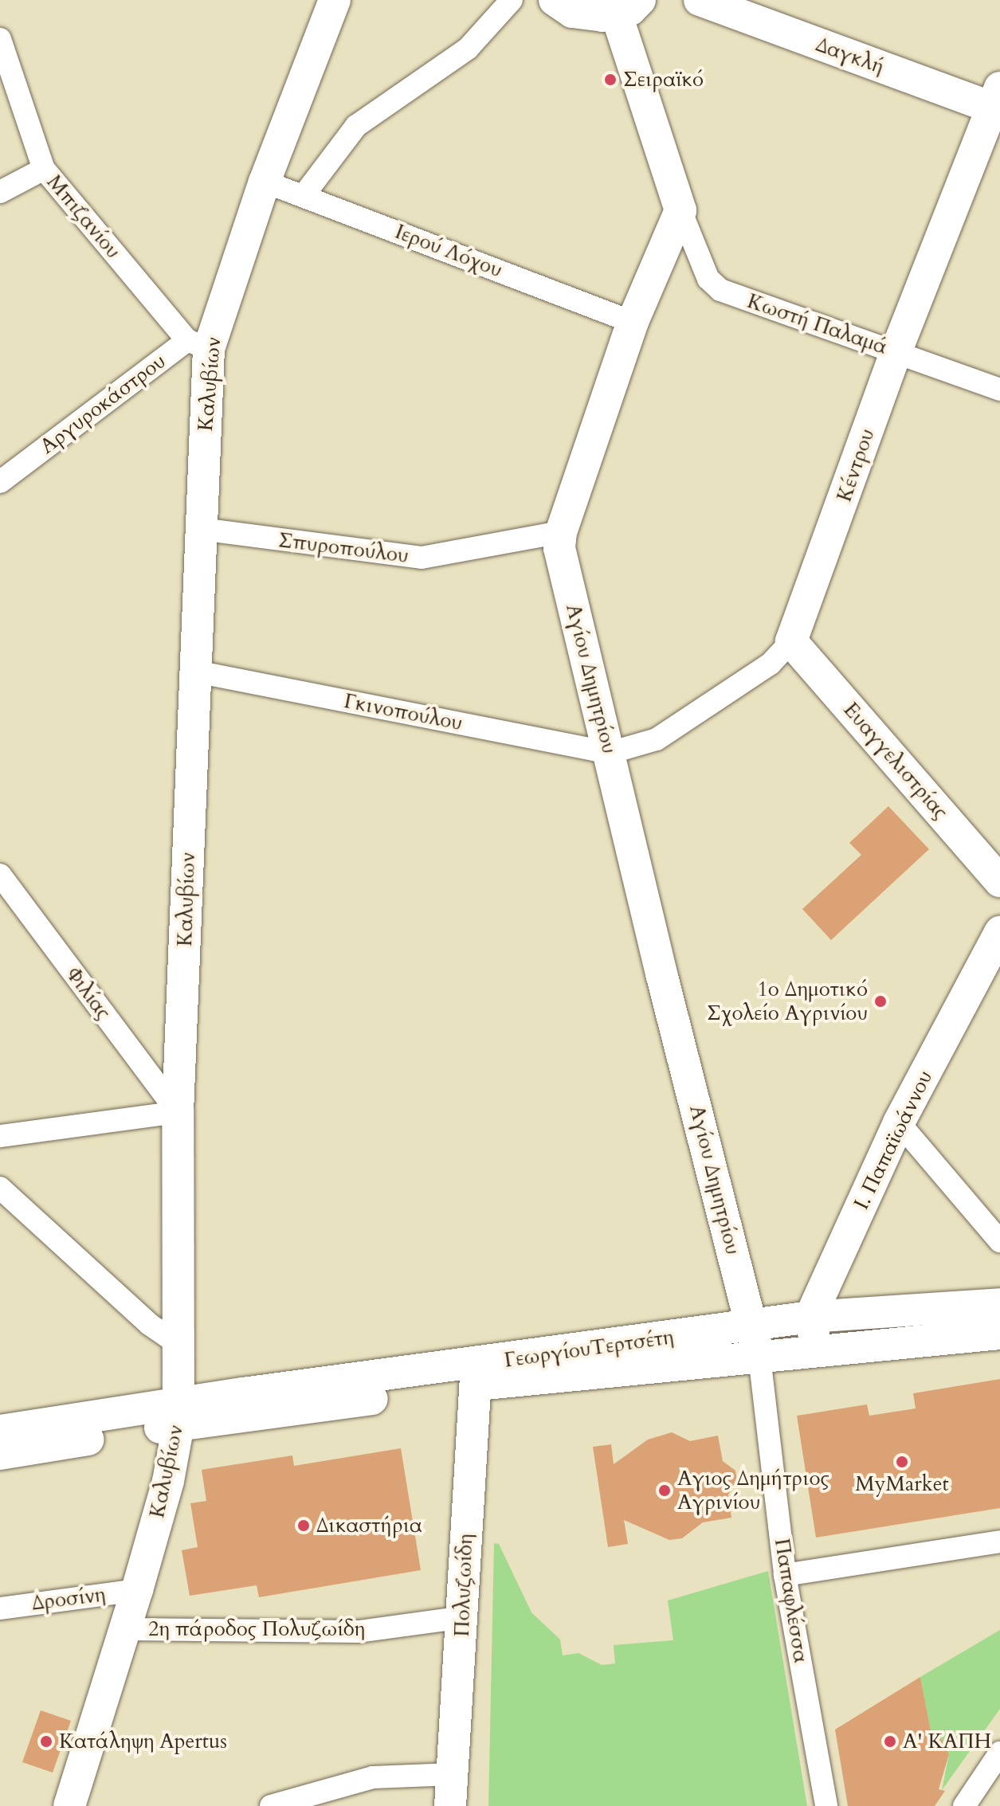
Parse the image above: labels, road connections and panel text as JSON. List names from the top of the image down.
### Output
{
  "streets": {
    "street": [
      "Δαγκλή",
      "Μπιζανίου",
      "Ιερού Λόχου",
      "Κωστή Παλαμά",
      "Καλυβίων",
      "Αργυροκάστρου",
      "Κέντρου",
      "Σπυροπούλου",
      "Αγίου Δημητρίου",
      "Γκινοπούλου",
      "Ευαγγελιστρίας",
      "Φιλίας",
      "Ι. Παπαϊωάννου",
      "ΓεωργίουΤερτσέτη",
      "Πολυζωίδη",
      "Δροσίνη",
      "Παπαφλέσσα",
      "2η πάροδος Πολυζωίδη"
    ]
  },
  "crossings": [
    ["Δαγκλή", "Κέντρου"],
    ["Μπιζανίου", "Καλυβίων"],
    ["Μπιζανίου", "Αργυροκάστρου"],
    ["Ιερού Λόχου", "Καλυβίων"],
    ["Ιερού Λόχου", "Αγίου Δημητρίου"],
    ["Κωστή Παλαμά", "Κέντρου"],
    ["Κωστή Παλαμά", "Αγίου Δημητρίου"],
    ["Καλυβίων", "Αργυροκάστρου"],
    ["Καλυβίων", "Σπυροπούλου"],
    ["Καλυβίων", "Γκινοπούλου"],
    ["Καλυβίων", "Φιλίας"],
    ["Καλυβίων", "ΓεωργίουΤερτσέτη"],
    ["Καλυβίων", "Δροσίνη"],
    ["Καλυβίων", "2η πάροδος Πολυζωίδη"],
    ["Κέντρου", "Αγίου Δημητρίου"],
    ["Κέντρου", "Γκινοπούλου"],
    ["Κέντρου", "Ευαγγελιστρίας"],
    ["Σπυροπούλου", "Αγίου Δημητρίου"],
    ["Αγίου Δημητρίου", "Γκινοπούλου"],
    ["Αγίου Δημητρίου", "ΓεωργίουΤερτσέτη"],
    ["Αγίου Δημητρίου", "Παπαφλέσσα"],
    ["Ι. Παπαϊωάννου", "ΓεωργίουΤερτσέτη"],
    ["ΓεωργίουΤερτσέτη", "Πολυζωίδη"],
    ["ΓεωργίουΤερτσέτη", "Παπαφλέσσα"],
    ["Πολυζωίδη", "2η πάροδος Πολυζωίδη"]
  ],
  "places": [
    "Σειραϊκό",
    "1ο Δημοτικό Σχολείο Αγρινίου",
    "MyMarket",
    "Αγιος Δημήτριος Αγρινίου",
    "Δικαστήρια",
    "Κατάληψη Apertus",
    "Α' ΚΑΠΗ"
  ]
}
